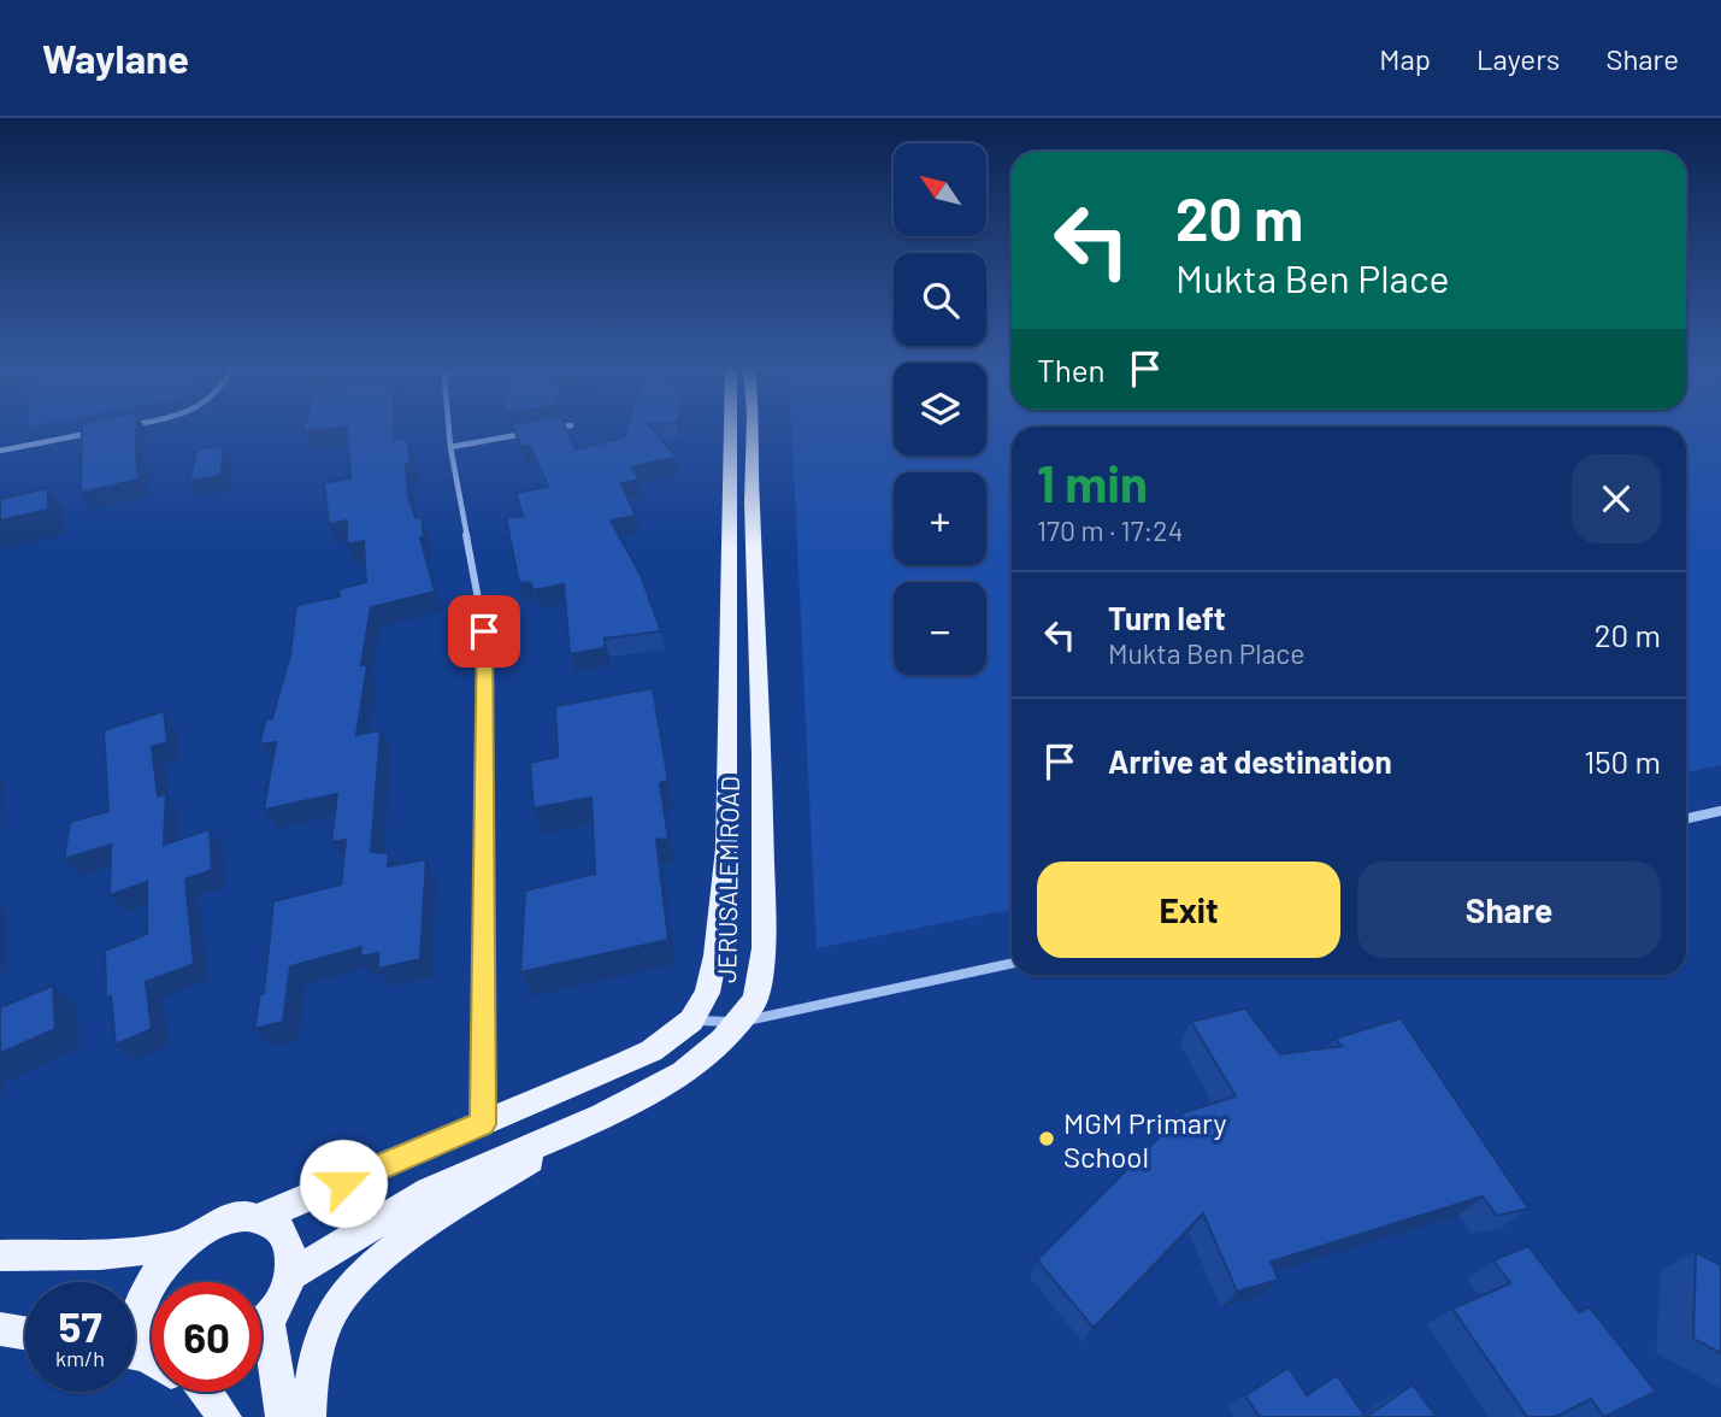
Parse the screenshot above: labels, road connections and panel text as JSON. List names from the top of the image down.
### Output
{
  "streets": {
    "main road": ["JERUSALEM ROAD"]
  },
  "places": ["MGM Primary School"],
  "north": "top left",
  "page": {
    "header": "Waylane",
    "nav": ["Map", "Layers", "Share"],
    "map_buttons": ["+", "−"],
    "turn": ["20 m", "Mukta Ben Place"],
    "then": "Then",
    "heading": ["1 min", "170 m · 17:24"],
    "list": [
      {
        "name": "Turn left",
        "note": "Mukta Ben Place",
        "value": "20 m"
      },
      {
        "name": "Arrive at destination",
        "value": "150 m"
      }
    ],
    "buttons": ["Exit", "Share"],
    "speed": "57 km/h",
    "limit": "60"
  }
}
